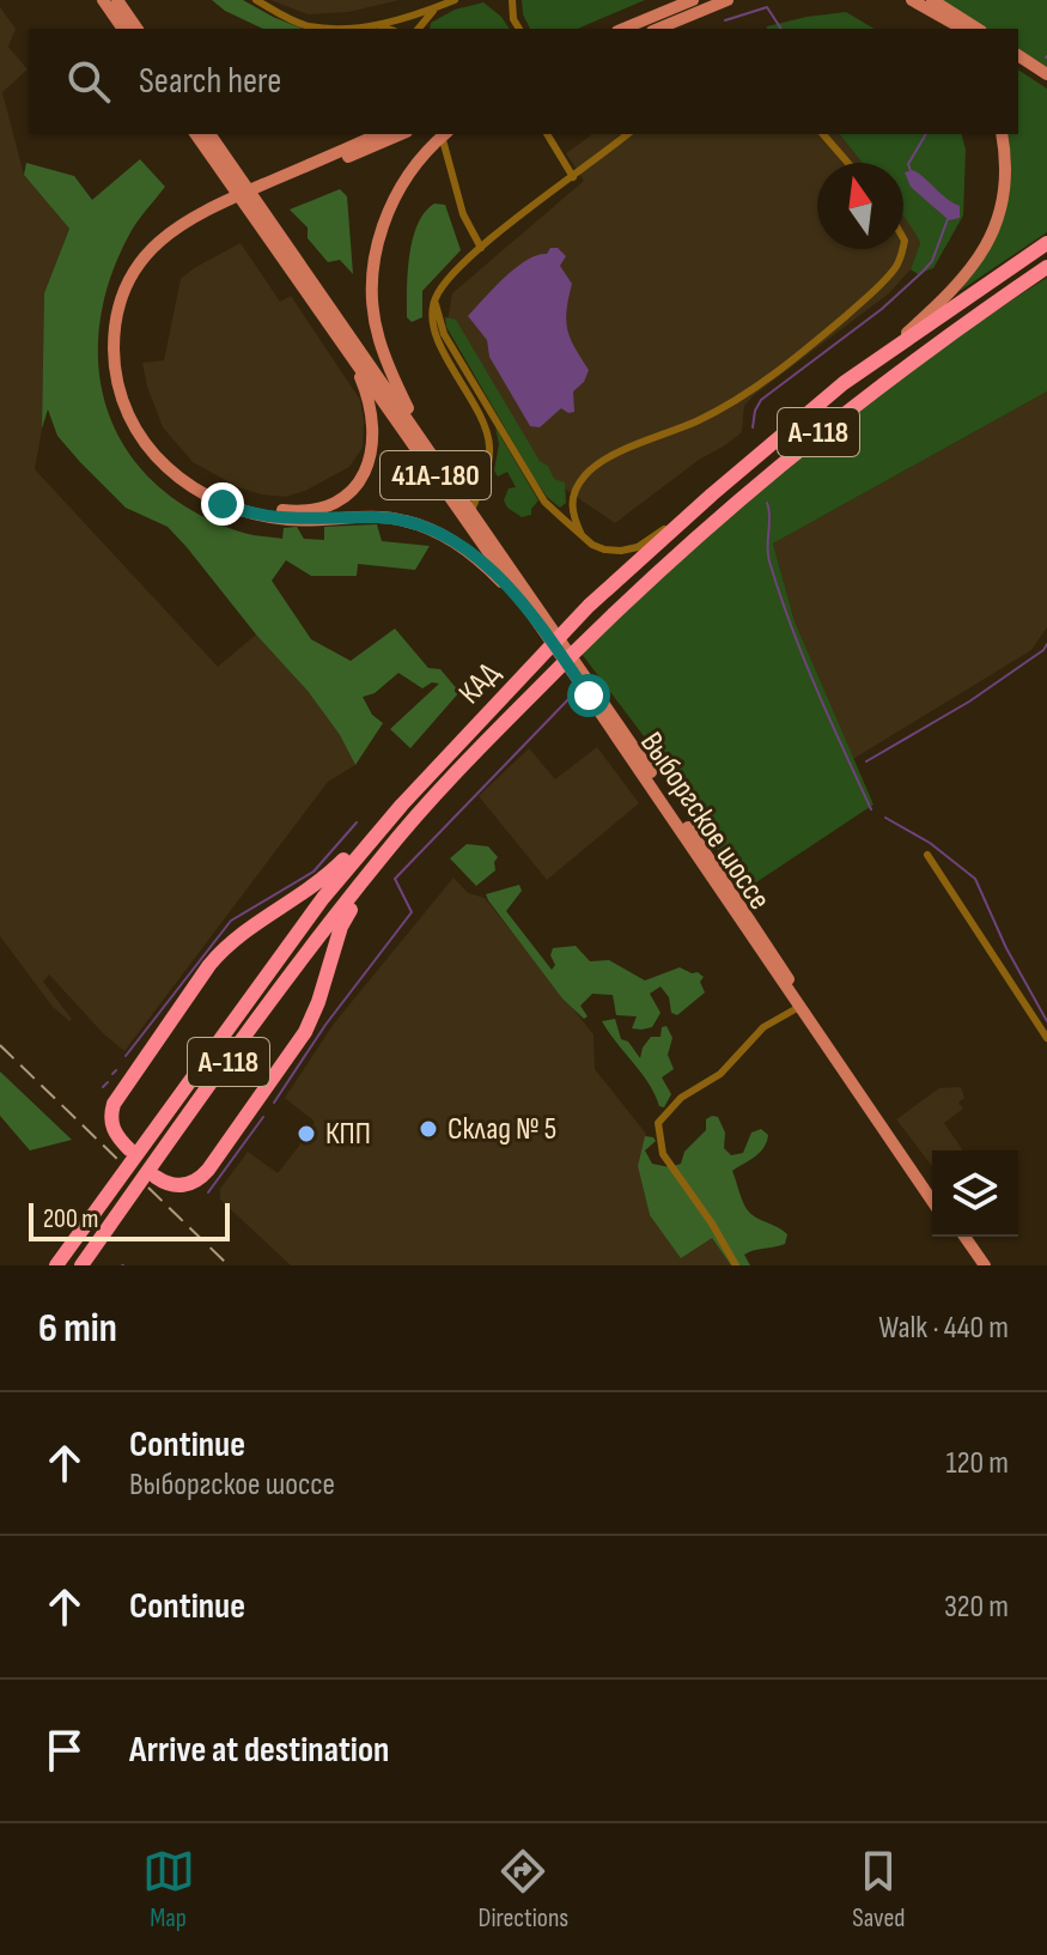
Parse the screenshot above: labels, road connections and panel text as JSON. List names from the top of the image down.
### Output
{
  "streets": {
    "highway": ["А-118", "КАД"],
    "main road": ["41А-180", "Выборгское шоссе"]
  },
  "places": ["Склад № 5", "КПП"],
  "scale_bar": "200 m",
  "north": "top",
  "page": {
    "search": "Search here",
    "scale": "200 m",
    "heading": ["6 min", "Walk · 440 m"],
    "list": [
      ["Continue", "Выборгское шоссе", "120 m"],
      ["Continue", "320 m"],
      "Arrive at destination"
    ],
    "nav": ["Map", "Directions", "Saved"]
  }
}
